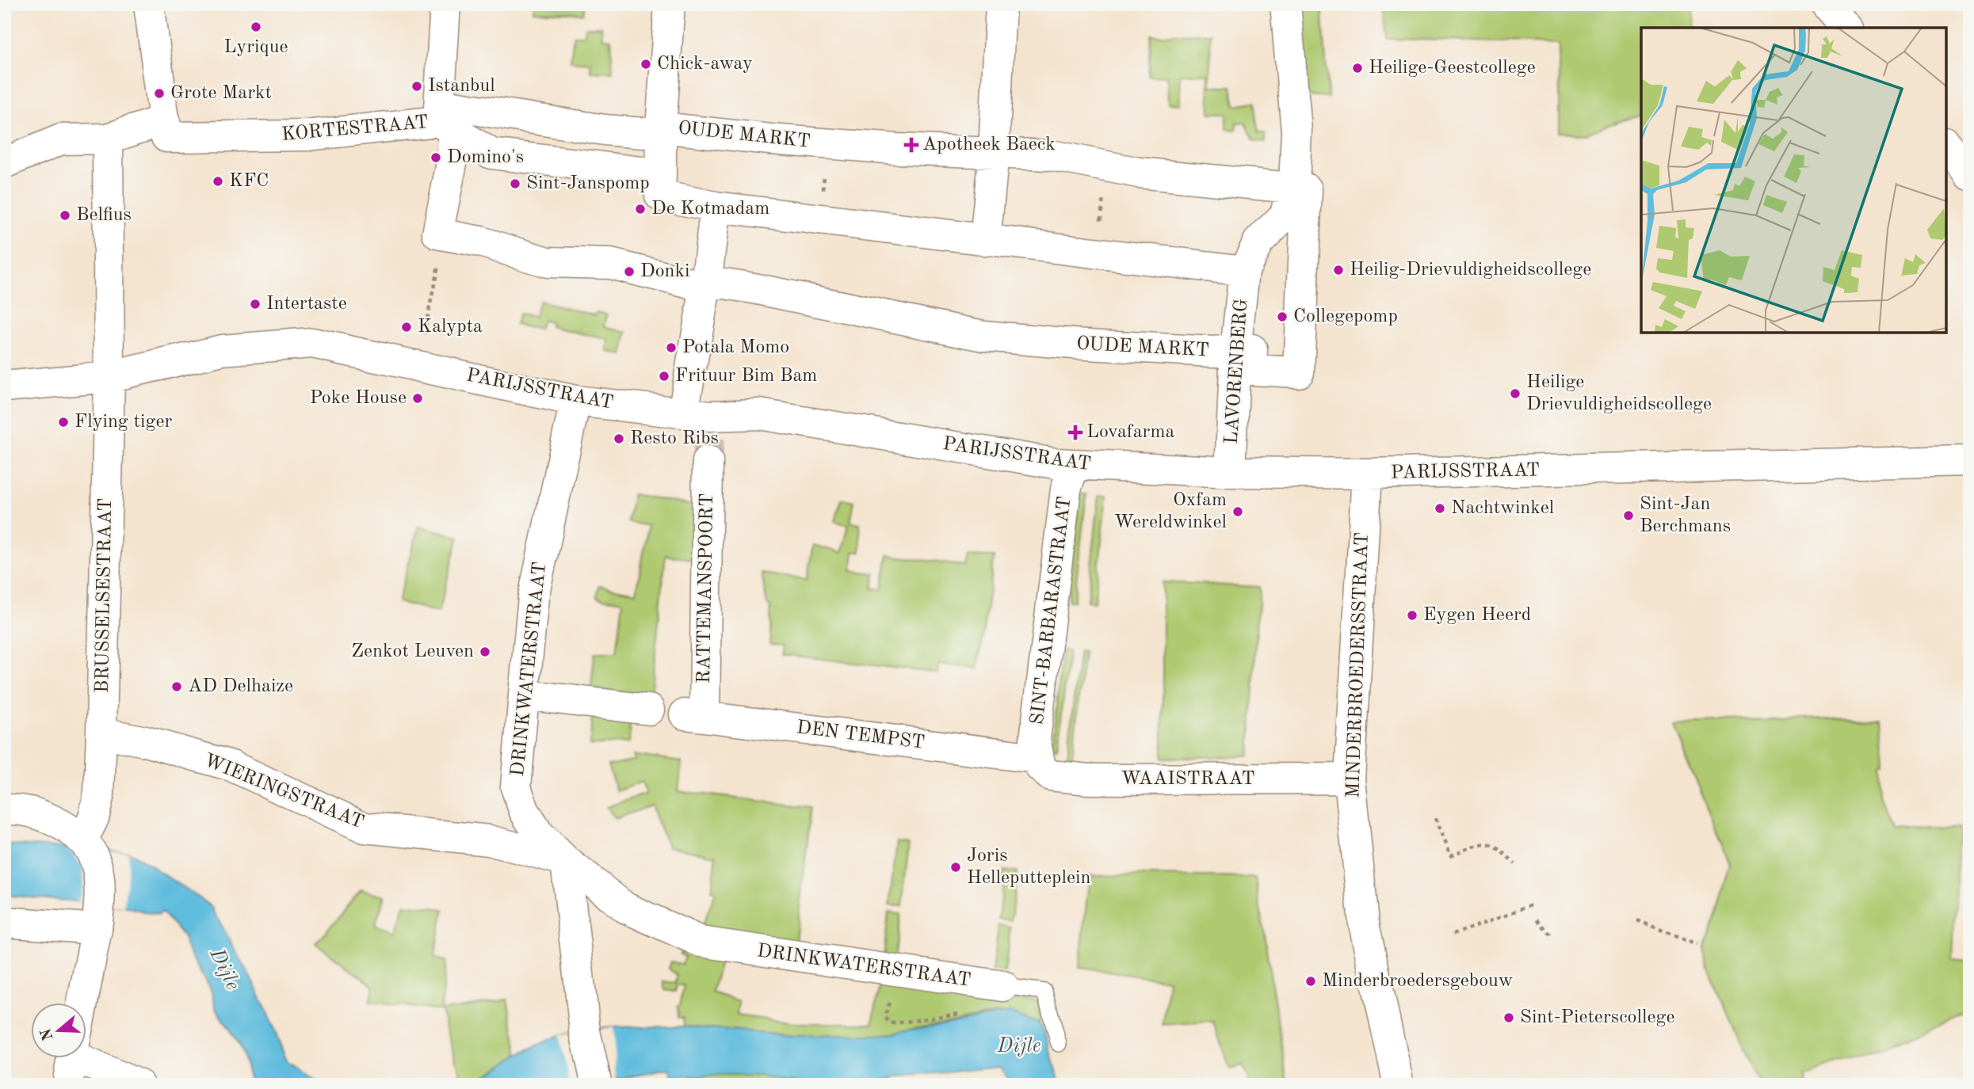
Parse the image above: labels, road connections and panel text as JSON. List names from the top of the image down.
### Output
{
  "streets": {
    "street": [
      "KORTESTRAAT",
      "OUDE MARKT",
      "LAVORENBERG",
      "PARIJSSTRAAT",
      "RATTEMANSPOORT",
      "BRUSSELSESTRAAT",
      "SINT-BARBARASTRAAT",
      "MINDERBROEDERSSTRAAT",
      "DRINKWATERSTRAAT",
      "DEN TEMPST",
      "WAAISTRAAT",
      "WIERINGSTRAAT"
    ]
  },
  "crossings": [
    ["KORTESTRAAT", "OUDE MARKT"],
    ["OUDE MARKT", "LAVORENBERG"],
    ["OUDE MARKT", "RATTEMANSPOORT"],
    ["LAVORENBERG", "PARIJSSTRAAT"],
    ["PARIJSSTRAAT", "RATTEMANSPOORT"],
    ["PARIJSSTRAAT", "BRUSSELSESTRAAT"],
    ["PARIJSSTRAAT", "SINT-BARBARASTRAAT"],
    ["PARIJSSTRAAT", "MINDERBROEDERSSTRAAT"],
    ["PARIJSSTRAAT", "DRINKWATERSTRAAT"],
    ["RATTEMANSPOORT", "DEN TEMPST"],
    ["BRUSSELSESTRAAT", "WIERINGSTRAAT"],
    ["SINT-BARBARASTRAAT", "DEN TEMPST"],
    ["SINT-BARBARASTRAAT", "WAAISTRAAT"],
    ["MINDERBROEDERSSTRAAT", "WAAISTRAAT"],
    ["DRINKWATERSTRAAT", "WIERINGSTRAAT"],
    ["DEN TEMPST", "WAAISTRAAT"]
  ],
  "water": ["Dijle"],
  "places": {
    "other": [
      "Lyrique",
      "Chick-away",
      "Heilige-Geestcollege",
      "Istanbul",
      "Grote Markt",
      "Domino's",
      "KFC",
      "Sint-Janspomp",
      "De Kotmadam",
      "Belfius",
      "Heilig-Drievuldigheidscollege",
      "Donki",
      "Intertaste",
      "Collegepomp",
      "Kalypta",
      "Potala Momo",
      "Frituur Bim Bam",
      "Heilige Drievuldigheidscollege",
      "Poke House",
      "Flying tiger",
      "Resto Ribs",
      "Nachtwinkel",
      "Oxfam Wereldwinkel",
      "Sint-Jan Berchmans",
      "Eygen Heerd",
      "Zenkot Leuven",
      "AD Delhaize",
      "Joris Helleputteplein",
      "Minderbroedersgebouw",
      "Sint-Pieterscollege"
    ],
    "health": ["Apotheek Baeck", "Lovafarma"]
  },
  "north": "left"
}
